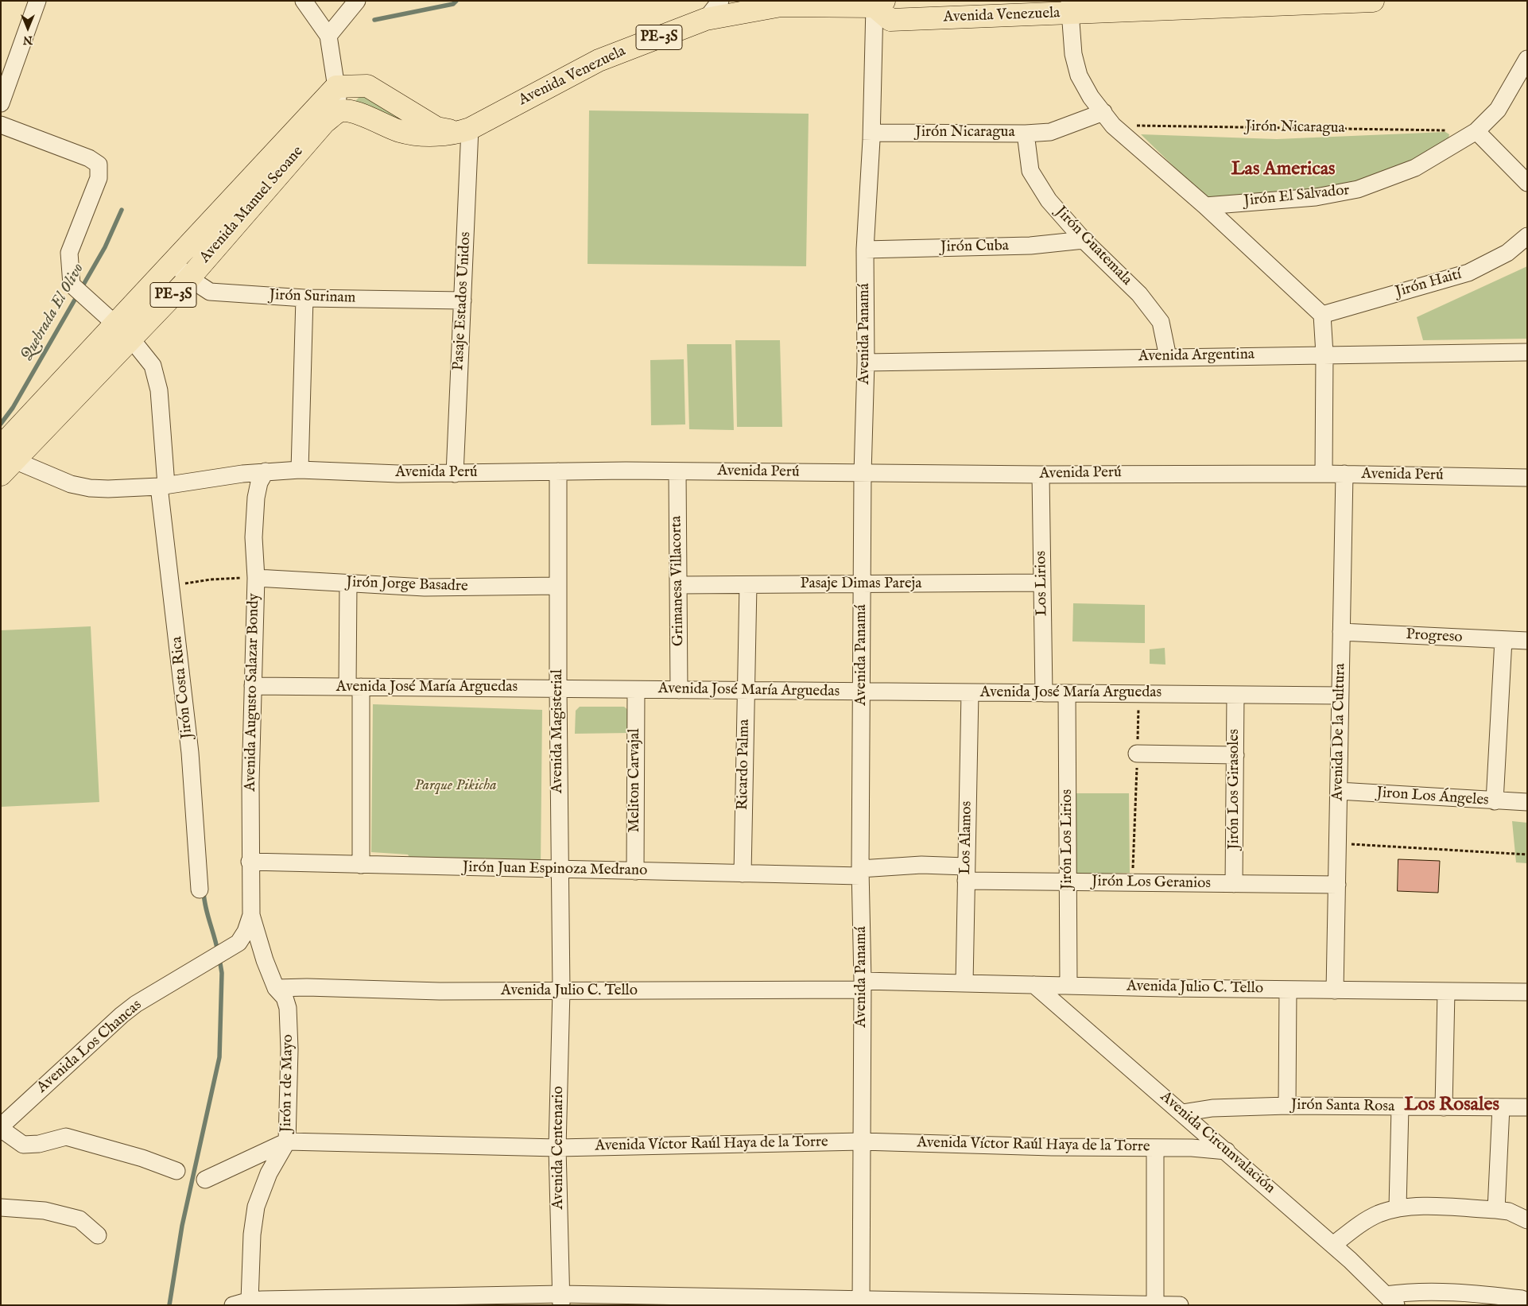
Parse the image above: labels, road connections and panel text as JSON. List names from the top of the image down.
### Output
{
  "streets": {
    "highway": ["Avenida Venezuela", "PE-3S", "Avenida Manuel Seoane"],
    "street": [
      "Jirón Nicaragua",
      "Jirón El Salvador",
      "Jirón Guatemala",
      "Jirón Cuba",
      "Jirón Haití",
      "Jirón Surinam",
      "Pasaje Estados Unidos",
      "Avenida Panamá",
      "Avenida Argentina",
      "Avenida Perú",
      "Grimanesa Villacorta",
      "Los Lirios",
      "Pasaje Dimas Pareja",
      "Jirón Jorge Basadre",
      "Progreso",
      "Jirón Costa Rica",
      "Avenida José María Arguedas",
      "Avenida Augusto Salazar Bondy",
      "Avenida Magisterial",
      "Avenida De la Cultura",
      "Ricardo Palma",
      "Meliton Carvajal",
      "Jirón Los Girasoles",
      "Jiron Los Ángeles",
      "Los Alamos",
      "Jirón Los Lirios",
      "Jirón Juan Espinoza Medrano",
      "Jirón Los Geranios",
      "Avenida Julio C. Tello",
      "Avenida Los Chancas",
      "Jirón 1 de Mayo",
      "Jirón Santa Rosa",
      "Avenida Circunvalación",
      "Avenida Víctor Raúl Haya de la Torre",
      "Avenida Centenario"
    ]
  },
  "crossings": [
    ["Avenida Venezuela", "Avenida Manuel Seoane"],
    ["Avenida Venezuela", "Pasaje Estados Unidos"],
    ["Avenida Venezuela", "Avenida Panamá"],
    ["Jirón Nicaragua", "Jirón El Salvador"],
    ["Jirón Nicaragua", "Jirón Guatemala"],
    ["Jirón Nicaragua", "Avenida Panamá"],
    ["Avenida Manuel Seoane", "Jirón Surinam"],
    ["Avenida Manuel Seoane", "Avenida Perú"],
    ["Avenida Manuel Seoane", "Jirón Costa Rica"],
    ["Jirón Guatemala", "Jirón Cuba"],
    ["Jirón Guatemala", "Avenida Argentina"],
    ["Jirón Cuba", "Avenida Panamá"],
    ["Jirón Surinam", "Pasaje Estados Unidos"],
    ["Pasaje Estados Unidos", "Avenida Perú"],
    ["Avenida Panamá", "Avenida Argentina"],
    ["Avenida Panamá", "Avenida Perú"],
    ["Avenida Panamá", "Pasaje Dimas Pareja"],
    ["Avenida Panamá", "Avenida José María Arguedas"],
    ["Avenida Panamá", "Jirón Juan Espinoza Medrano"],
    ["Avenida Panamá", "Jirón Los Geranios"],
    ["Avenida Panamá", "Avenida Julio C. Tello"],
    ["Avenida Panamá", "Avenida Víctor Raúl Haya de la Torre"],
    ["Avenida Perú", "Grimanesa Villacorta"],
    ["Avenida Perú", "Los Lirios"],
    ["Avenida Perú", "Jirón Costa Rica"],
    ["Avenida Perú", "Avenida Augusto Salazar Bondy"],
    ["Avenida Perú", "Avenida Magisterial"],
    ["Avenida Perú", "Avenida De la Cultura"],
    ["Grimanesa Villacorta", "Pasaje Dimas Pareja"],
    ["Grimanesa Villacorta", "Avenida José María Arguedas"],
    ["Los Lirios", "Pasaje Dimas Pareja"],
    ["Los Lirios", "Avenida José María Arguedas"],
    ["Pasaje Dimas Pareja", "Ricardo Palma"],
    ["Jirón Jorge Basadre", "Avenida Augusto Salazar Bondy"],
    ["Jirón Jorge Basadre", "Avenida Magisterial"],
    ["Progreso", "Avenida De la Cultura"],
    ["Avenida José María Arguedas", "Avenida Augusto Salazar Bondy"],
    ["Avenida José María Arguedas", "Avenida Magisterial"],
    ["Avenida José María Arguedas", "Avenida De la Cultura"],
    ["Avenida José María Arguedas", "Ricardo Palma"],
    ["Avenida José María Arguedas", "Meliton Carvajal"],
    ["Avenida José María Arguedas", "Jirón Los Girasoles"],
    ["Avenida José María Arguedas", "Los Alamos"],
    ["Avenida José María Arguedas", "Jirón Los Lirios"],
    ["Avenida Augusto Salazar Bondy", "Jirón Juan Espinoza Medrano"],
    ["Avenida Augusto Salazar Bondy", "Avenida Los Chancas"],
    ["Avenida Augusto Salazar Bondy", "Jirón 1 de Mayo"],
    ["Avenida Magisterial", "Jirón Juan Espinoza Medrano"],
    ["Avenida Magisterial", "Avenida Julio C. Tello"],
    ["Avenida Magisterial", "Avenida Centenario"],
    ["Avenida De la Cultura", "Jiron Los Ángeles"],
    ["Avenida De la Cultura", "Jirón Los Geranios"],
    ["Avenida De la Cultura", "Avenida Julio C. Tello"],
    ["Ricardo Palma", "Jirón Juan Espinoza Medrano"],
    ["Meliton Carvajal", "Jirón Juan Espinoza Medrano"],
    ["Jirón Los Girasoles", "Jirón Los Geranios"],
    ["Los Alamos", "Jirón Los Geranios"],
    ["Los Alamos", "Avenida Julio C. Tello"],
    ["Jirón Los Lirios", "Jirón Los Geranios"],
    ["Jirón Los Lirios", "Avenida Julio C. Tello"],
    ["Jirón Juan Espinoza Medrano", "Jirón Los Geranios"],
    ["Avenida Julio C. Tello", "Jirón 1 de Mayo"],
    ["Avenida Julio C. Tello", "Avenida Circunvalación"],
    ["Avenida Julio C. Tello", "Avenida Centenario"],
    ["Avenida Los Chancas", "Jirón 1 de Mayo"],
    ["Jirón 1 de Mayo", "Avenida Víctor Raúl Haya de la Torre"],
    ["Jirón Santa Rosa", "Avenida Circunvalación"],
    ["Avenida Circunvalación", "Avenida Víctor Raúl Haya de la Torre"],
    ["Avenida Víctor Raúl Haya de la Torre", "Avenida Centenario"]
  ],
  "districts": ["Las Americas", "Los Rosales"],
  "water": ["Quebrada El Olivo"],
  "parks": ["Parque Pikicha"],
  "north": "bottom"
}
